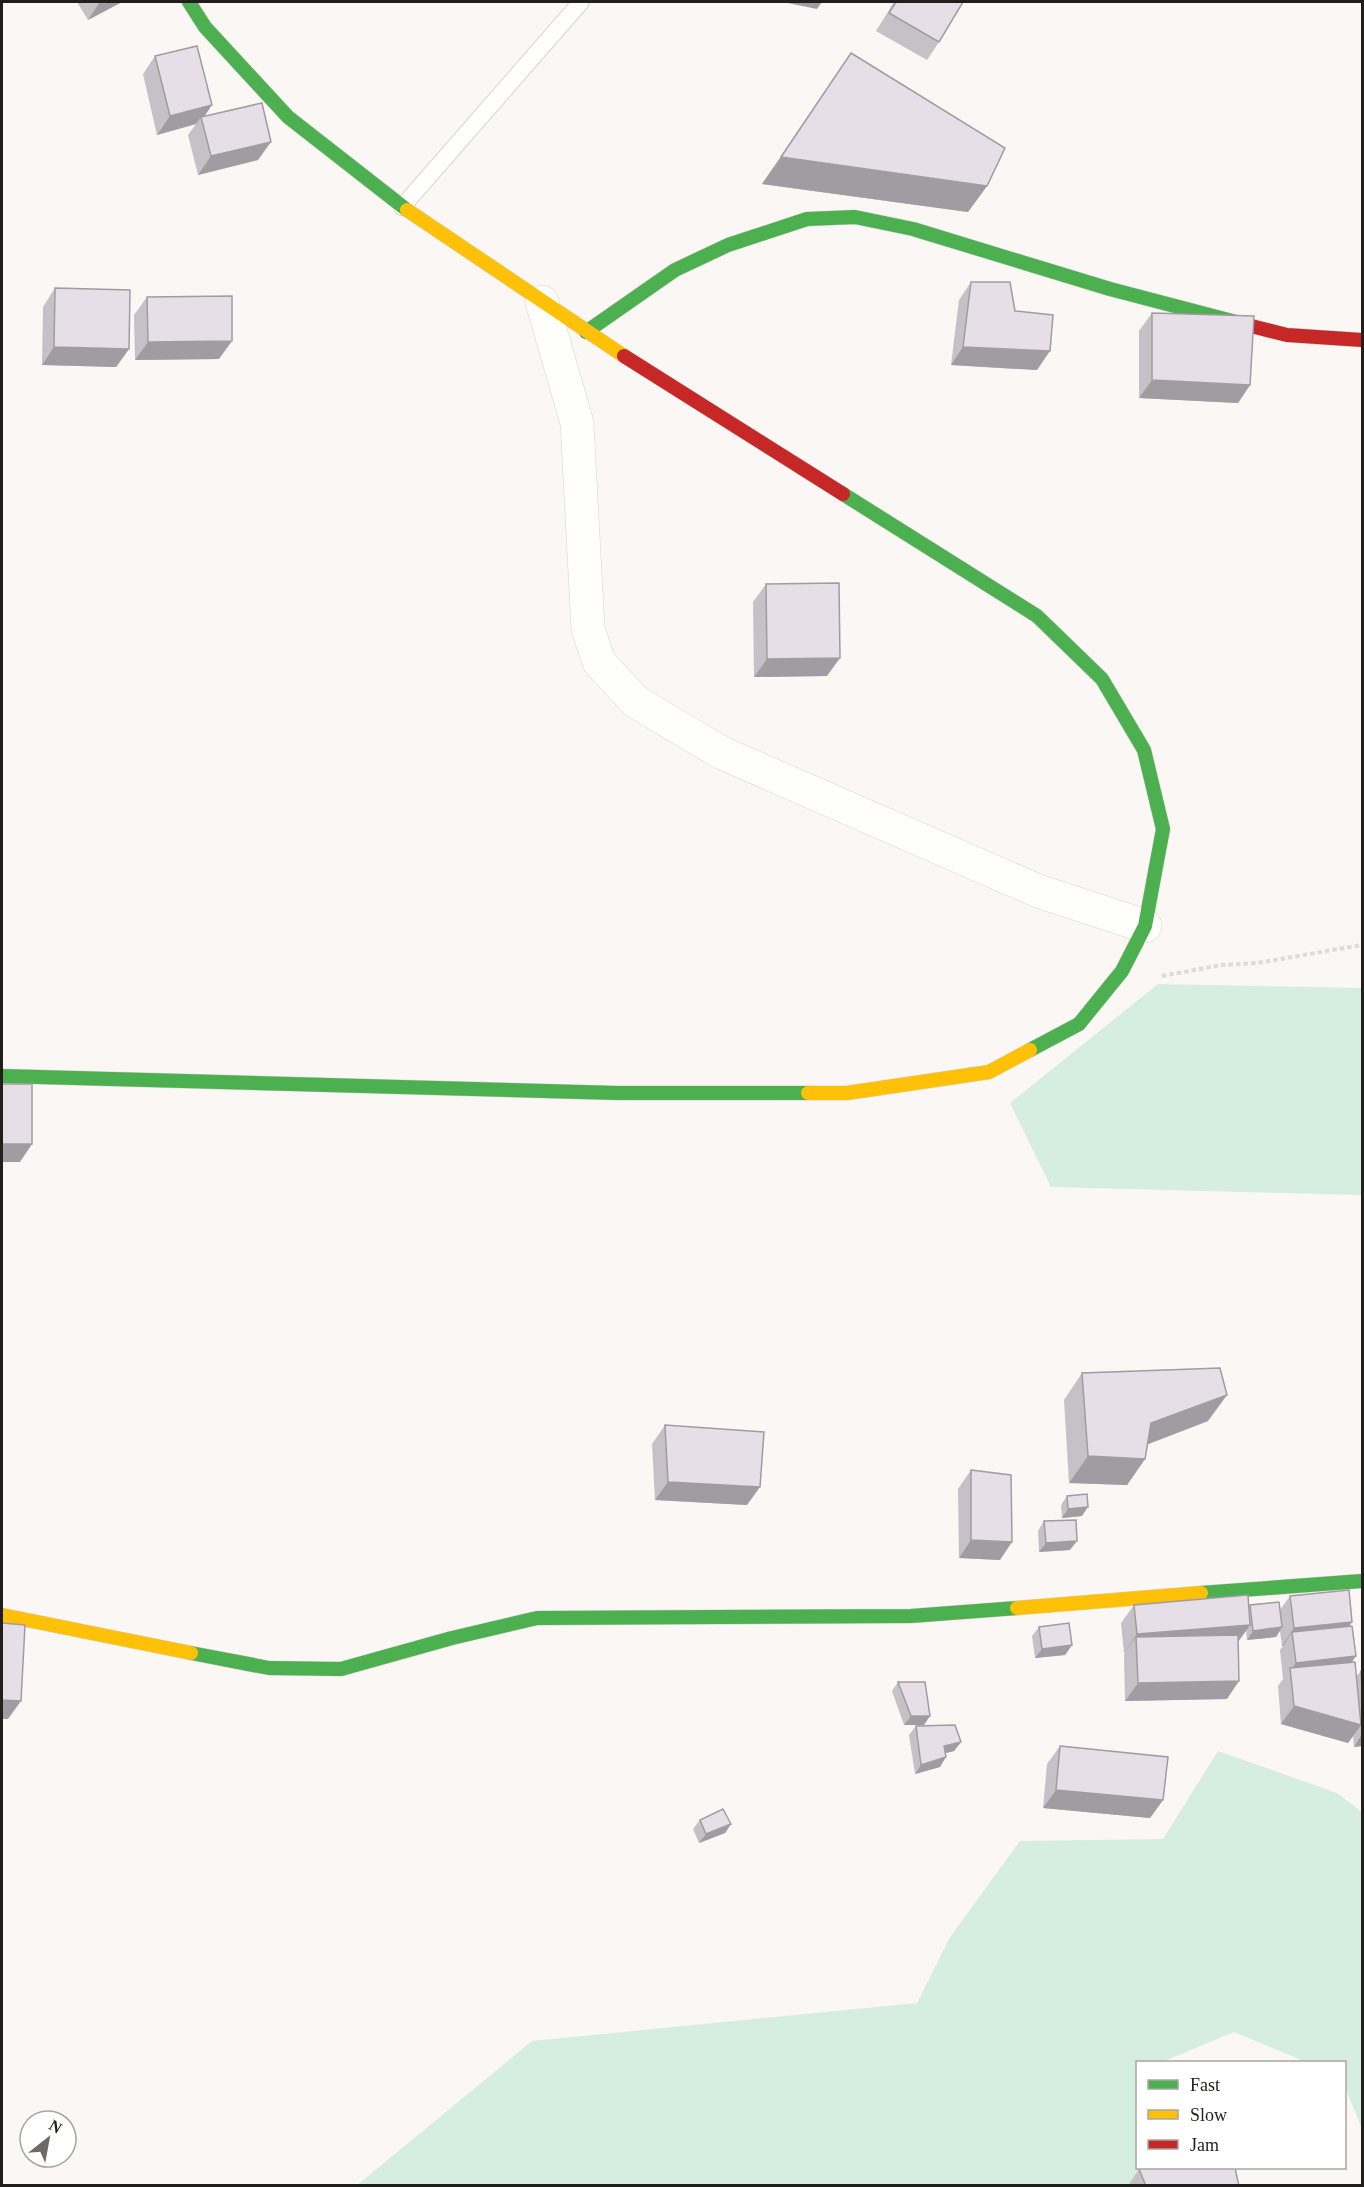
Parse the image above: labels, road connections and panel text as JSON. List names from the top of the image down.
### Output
{
  "legend": ["Fast", "Slow", "Jam"],
  "north": "top right"
}
